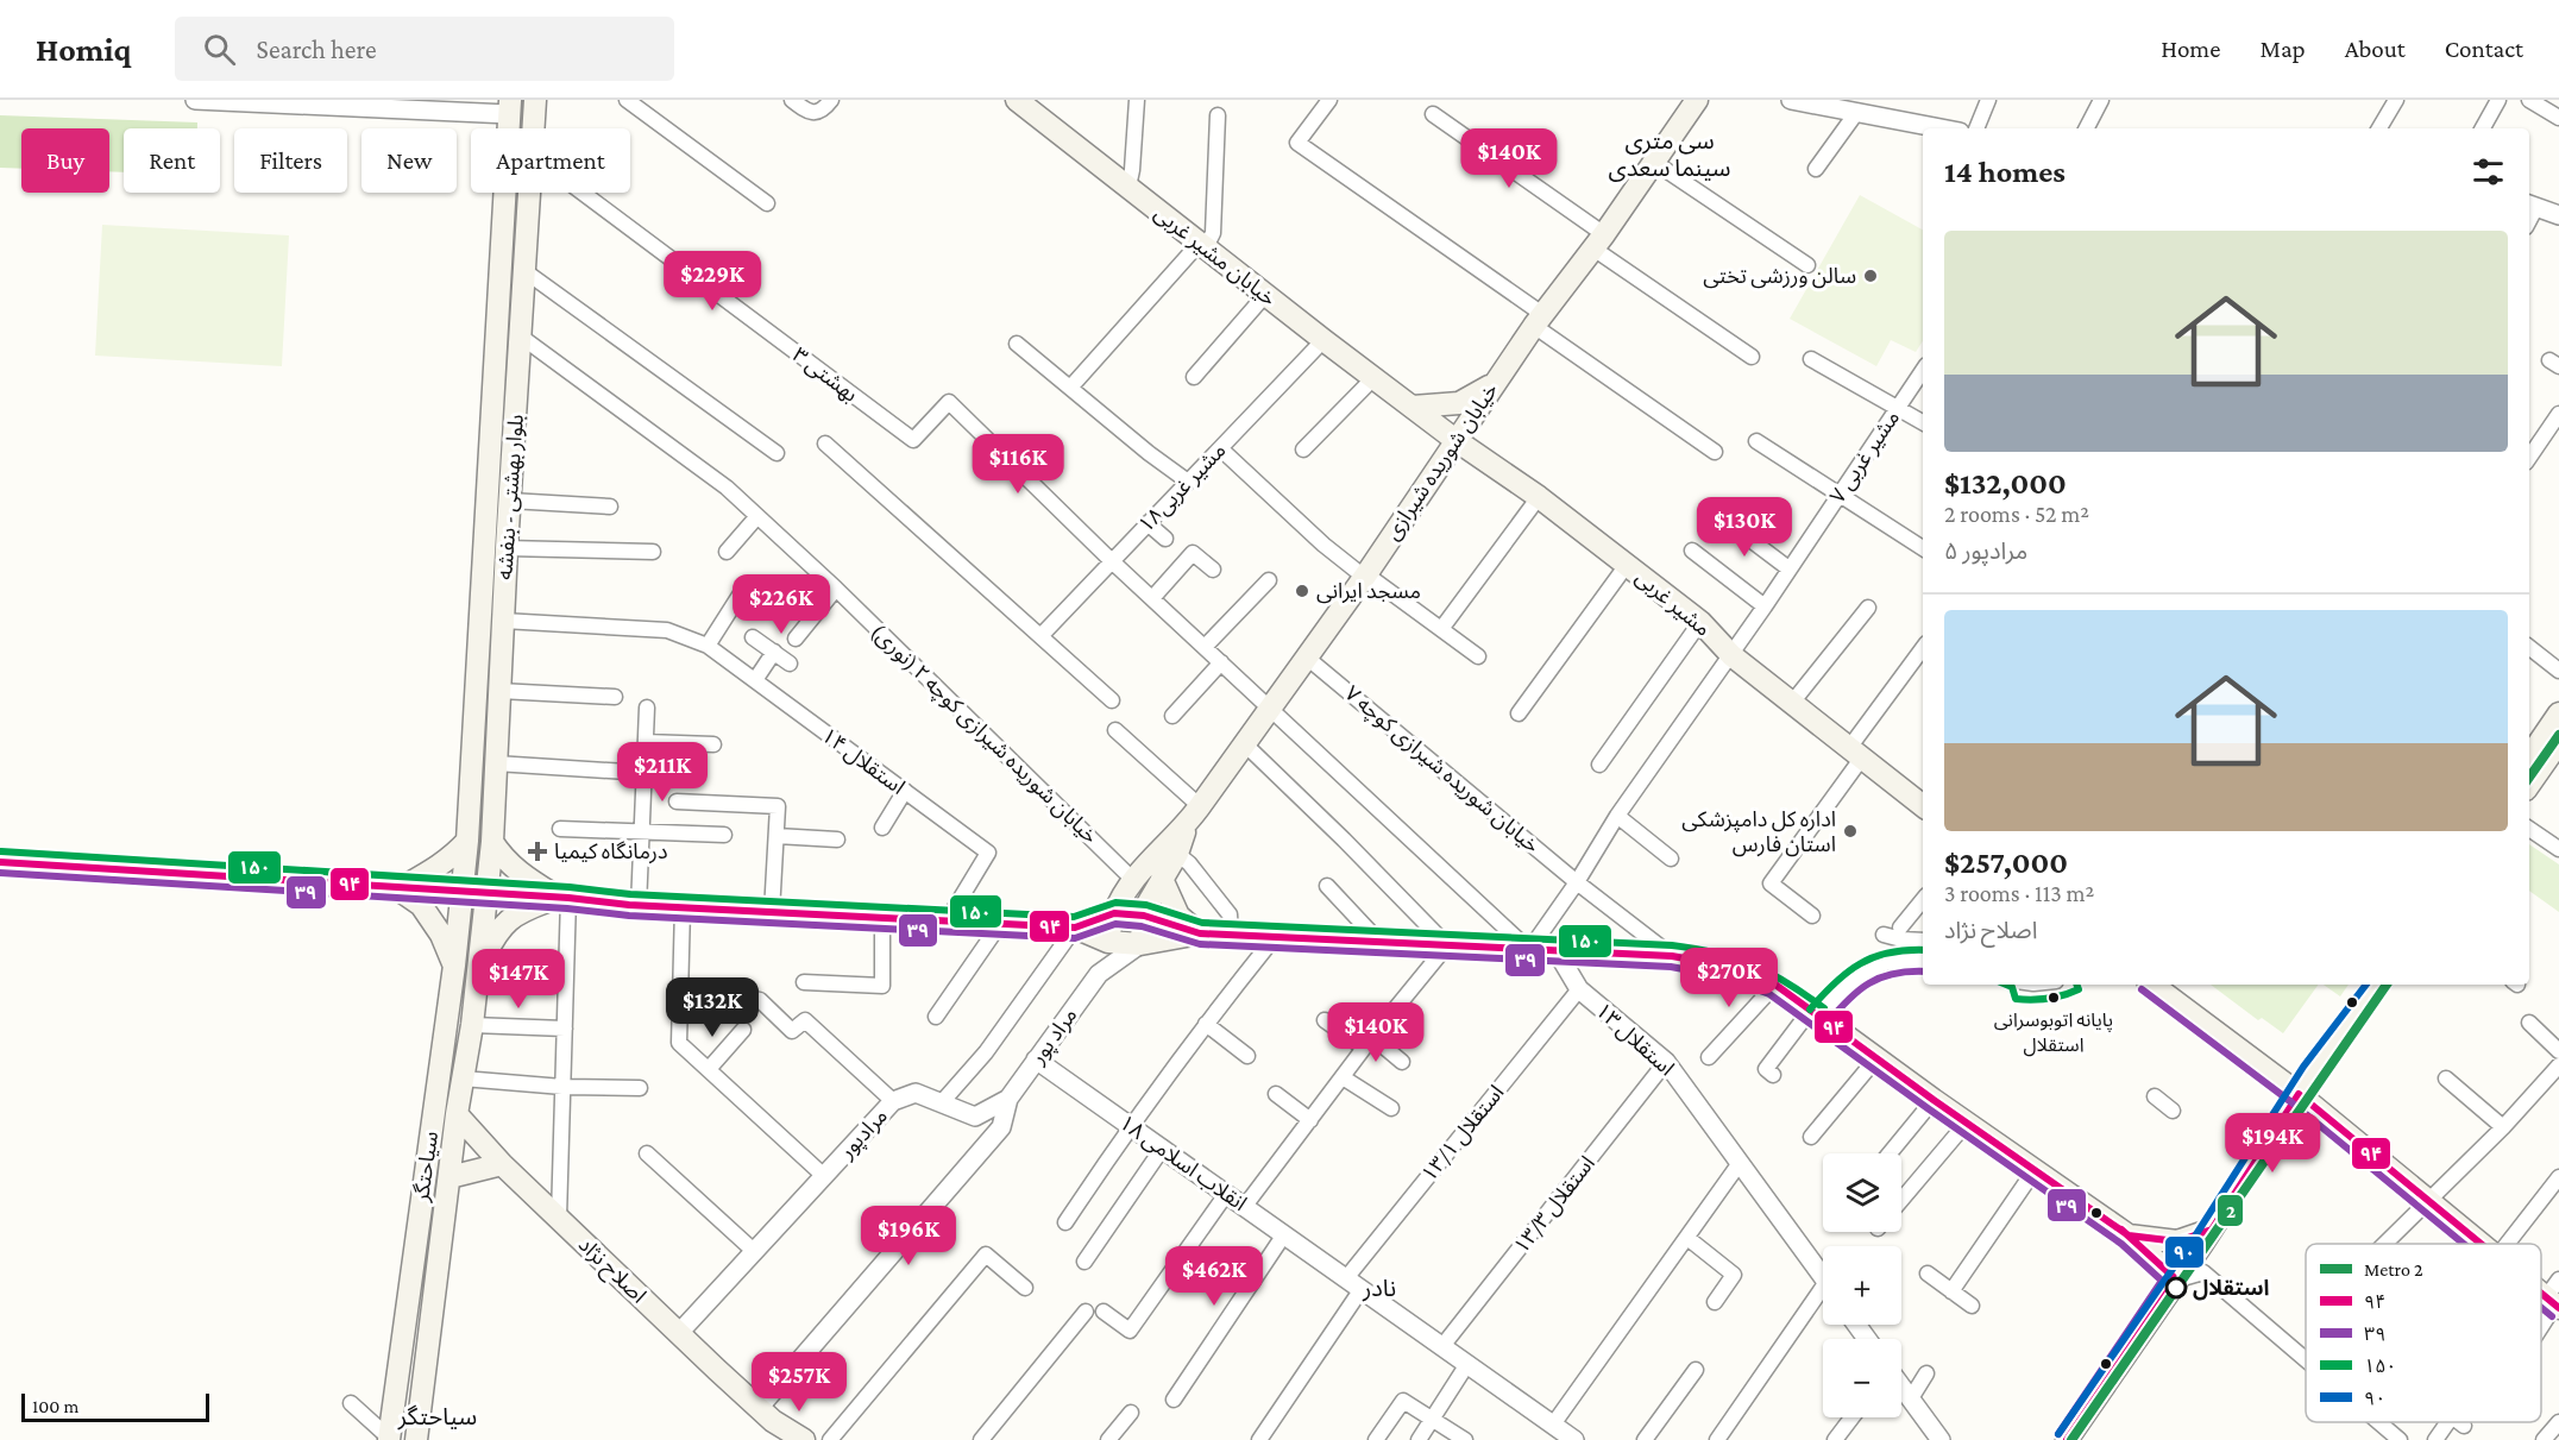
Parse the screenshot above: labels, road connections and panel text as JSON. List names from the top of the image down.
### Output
{
  "streets": {
    "main road": [
      "خیابان مشیر غربی",
      "خیابان شوریده شیرازی",
      "بلوار بهشتی - بنفشه",
      "مشیر غربی",
      "سیاحتگر",
      "اصلاح نژاد"
    ],
    "street": [
      "بهشتی ۳",
      "مشیر غربی ۷",
      "مشیر غربی۱۸",
      "خیابان شوریده شیرازی کوچه ۲ (نوری)",
      "استقلال ۱۴",
      "خیابان شوریده شیرازی کوچه ۷",
      "مراد پور",
      "۱۳ استقلال",
      "مرادپور",
      "۱۳/۱ استقلال",
      "۱۸ انقلاب اسلامی",
      "۱۳/۳ استقلال"
    ]
  },
  "crossings": [
    ["خیابان مشیر غربی", "مشیر غربی۱۸"],
    ["خیابان مشیر غربی", "مشیر غربی"],
    ["بهشتی ۳", "مشیر غربی۱۸"],
    ["مشیر غربی ۷", "مشیر غربی"],
    ["مشیر غربی ۷", "خیابان شوریده شیرازی کوچه ۷"],
    ["خیابان شوریده شیرازی", "مشیر غربی"],
    ["خیابان شوریده شیرازی", "خیابان شوریده شیرازی کوچه ۲ (نوری)"],
    ["خیابان شوریده شیرازی", "خیابان شوریده شیرازی کوچه ۷"],
    ["خیابان شوریده شیرازی", "مراد پور"],
    ["بلوار بهشتی - بنفشه", "خیابان شوریده شیرازی کوچه ۲ (نوری)"],
    ["بلوار بهشتی - بنفشه", "استقلال ۱۴"],
    ["بلوار بهشتی - بنفشه", "سیاحتگر"],
    ["مراد پور", "مرادپور"],
    ["مراد پور", "۱۸ انقلاب اسلامی"],
    ["۱۳ استقلال", "۱۳/۱ استقلال"],
    ["۱۳ استقلال", "۱۳/۳ استقلال"],
    ["مرادپور", "اصلاح نژاد"],
    ["۱۳/۱ استقلال", "۱۸ انقلاب اسلامی"],
    ["۱۸ انقلاب اسلامی", "۱۳/۳ استقلال"],
    ["سیاحتگر", "اصلاح نژاد"]
  ],
  "districts": ["سی متری سینما سعدی", "نادر", "سیاحتگر"],
  "places": {
    "other": [
      "سالن ورزشی تختی",
      "مسجد ایرانی",
      "اداره کل دامپزشکی استان فارس",
      "پایانه اتوبوسرانی استقلال",
      "استقلال"
    ],
    "health": ["درمانگاه کیمیا"]
  },
  "lines": [
    "metro line 2",
    "transit line ۱۵۰",
    "transit line ۹۴",
    "transit line ۳۹",
    "transit line ۹۰"
  ],
  "legend": [
    "Metro 2",
    "۹۴",
    "۳۹",
    "۱۵۰",
    "۹۰"
  ],
  "scale_bar": "100 m",
  "page": {
    "header": "Homiq",
    "search": "Search here",
    "nav": [
      "Home",
      "Map",
      "About",
      "Contact"
    ],
    "price": [
      "$140K",
      "$229K",
      "$116K",
      "$130K",
      "$226K",
      "$211K",
      "$270K",
      "$147K",
      "$132K",
      "$140K",
      "$194K",
      "$196K",
      "$462K",
      "$257K"
    ],
    "chip": [
      "Buy",
      "Rent",
      "Filters",
      "New",
      "Apartment"
    ],
    "heading": "14 homes",
    "list": [
      {
        "name": "$132,000",
        "note": "2 rooms · 52 m² · ۵ مرادپور"
      },
      {
        "name": "$257,000",
        "note": "3 rooms · 113 m² · اصلاح نژاد"
      }
    ],
    "map_buttons": ["+", "−"],
    "scale": "100 m"
  }
}
